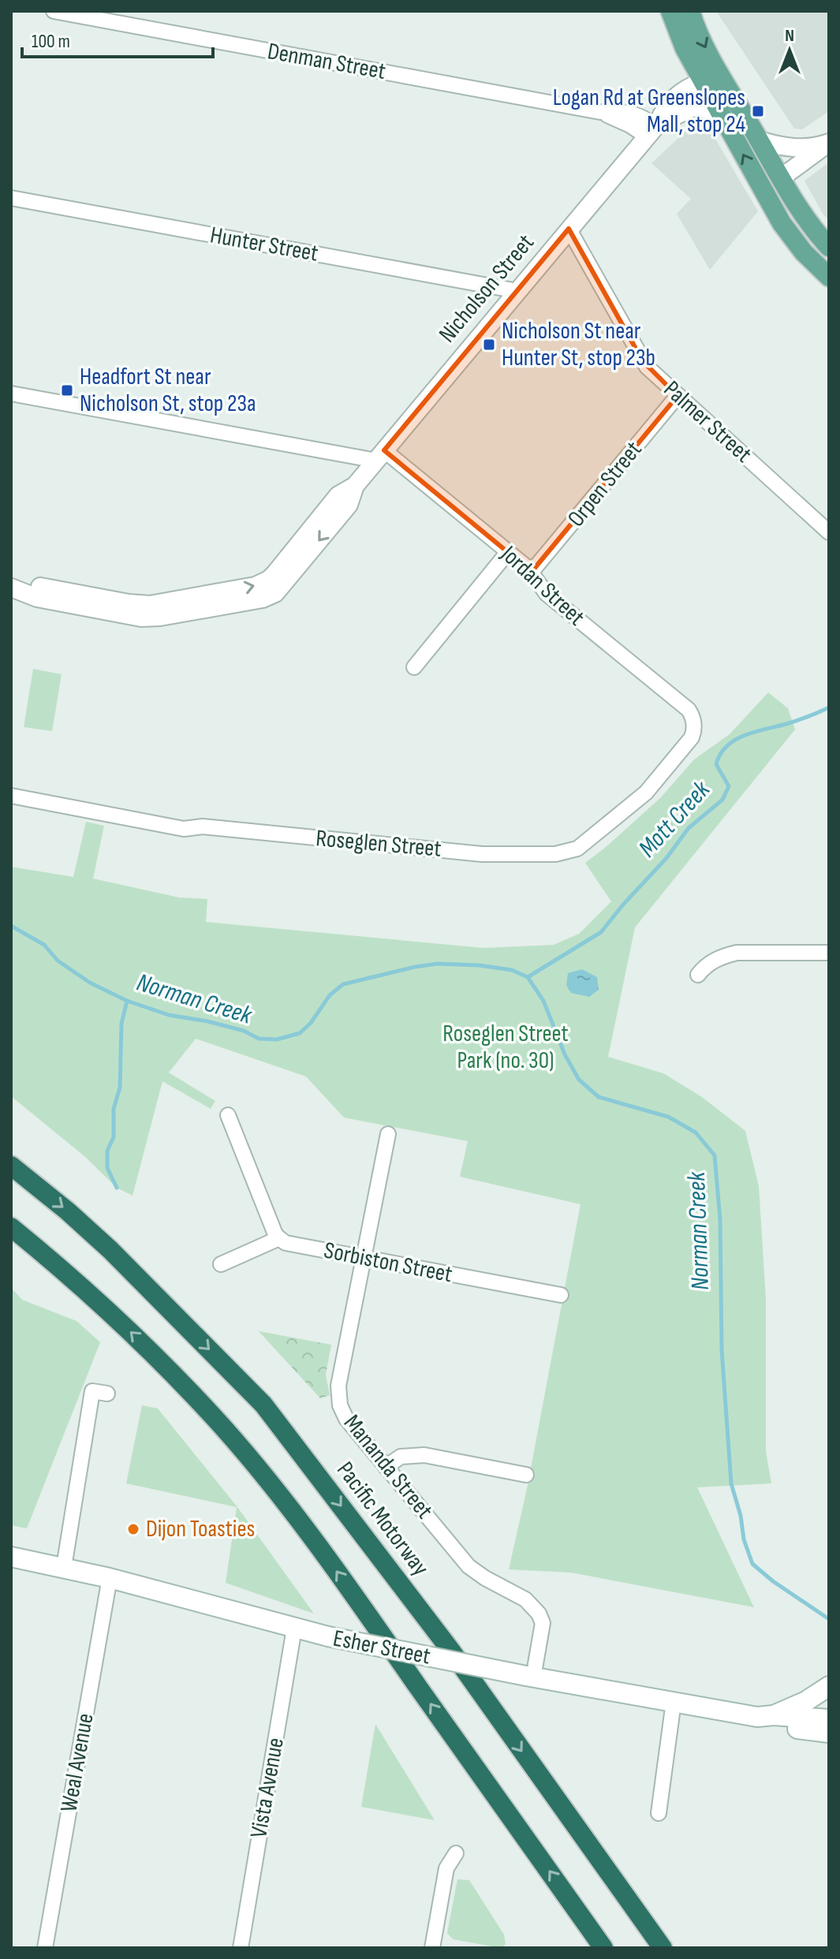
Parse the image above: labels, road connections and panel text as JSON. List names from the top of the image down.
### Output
{
  "streets": {
    "highway": ["Pacific Motorway"],
    "main road": ["Esher Street"],
    "street": [
      "Denman Street",
      "Hunter Street",
      "Nicholson Street",
      "Palmer Street",
      "Orpen Street",
      "Jordan Street",
      "Roseglen Street",
      "Sorbiston Street",
      "Mananda Street",
      "Weal Avenue",
      "Vista Avenue"
    ]
  },
  "crossings": [
    ["Denman Street", "Nicholson Street"],
    ["Hunter Street", "Nicholson Street"],
    ["Nicholson Street", "Palmer Street"],
    ["Nicholson Street", "Jordan Street"],
    ["Palmer Street", "Orpen Street"],
    ["Orpen Street", "Jordan Street"],
    ["Jordan Street", "Roseglen Street"],
    ["Sorbiston Street", "Mananda Street"],
    ["Mananda Street", "Esher Street"],
    ["Esher Street", "Weal Avenue"],
    ["Esher Street", "Vista Avenue"]
  ],
  "water": ["Mott Creek", "Norman Creek"],
  "parks": ["Roseglen Street Park (no. 30)"],
  "places": {
    "transit": ["Logan Rd at Greenslopes Mall, stop 24", "Nicholson St near Hunter St, stop 23b", "Headfort St near Nicholson St, stop 23a"],
    "other": ["Dijon Toasties"]
  },
  "scale_bar": "100 m",
  "north": "top"
}
